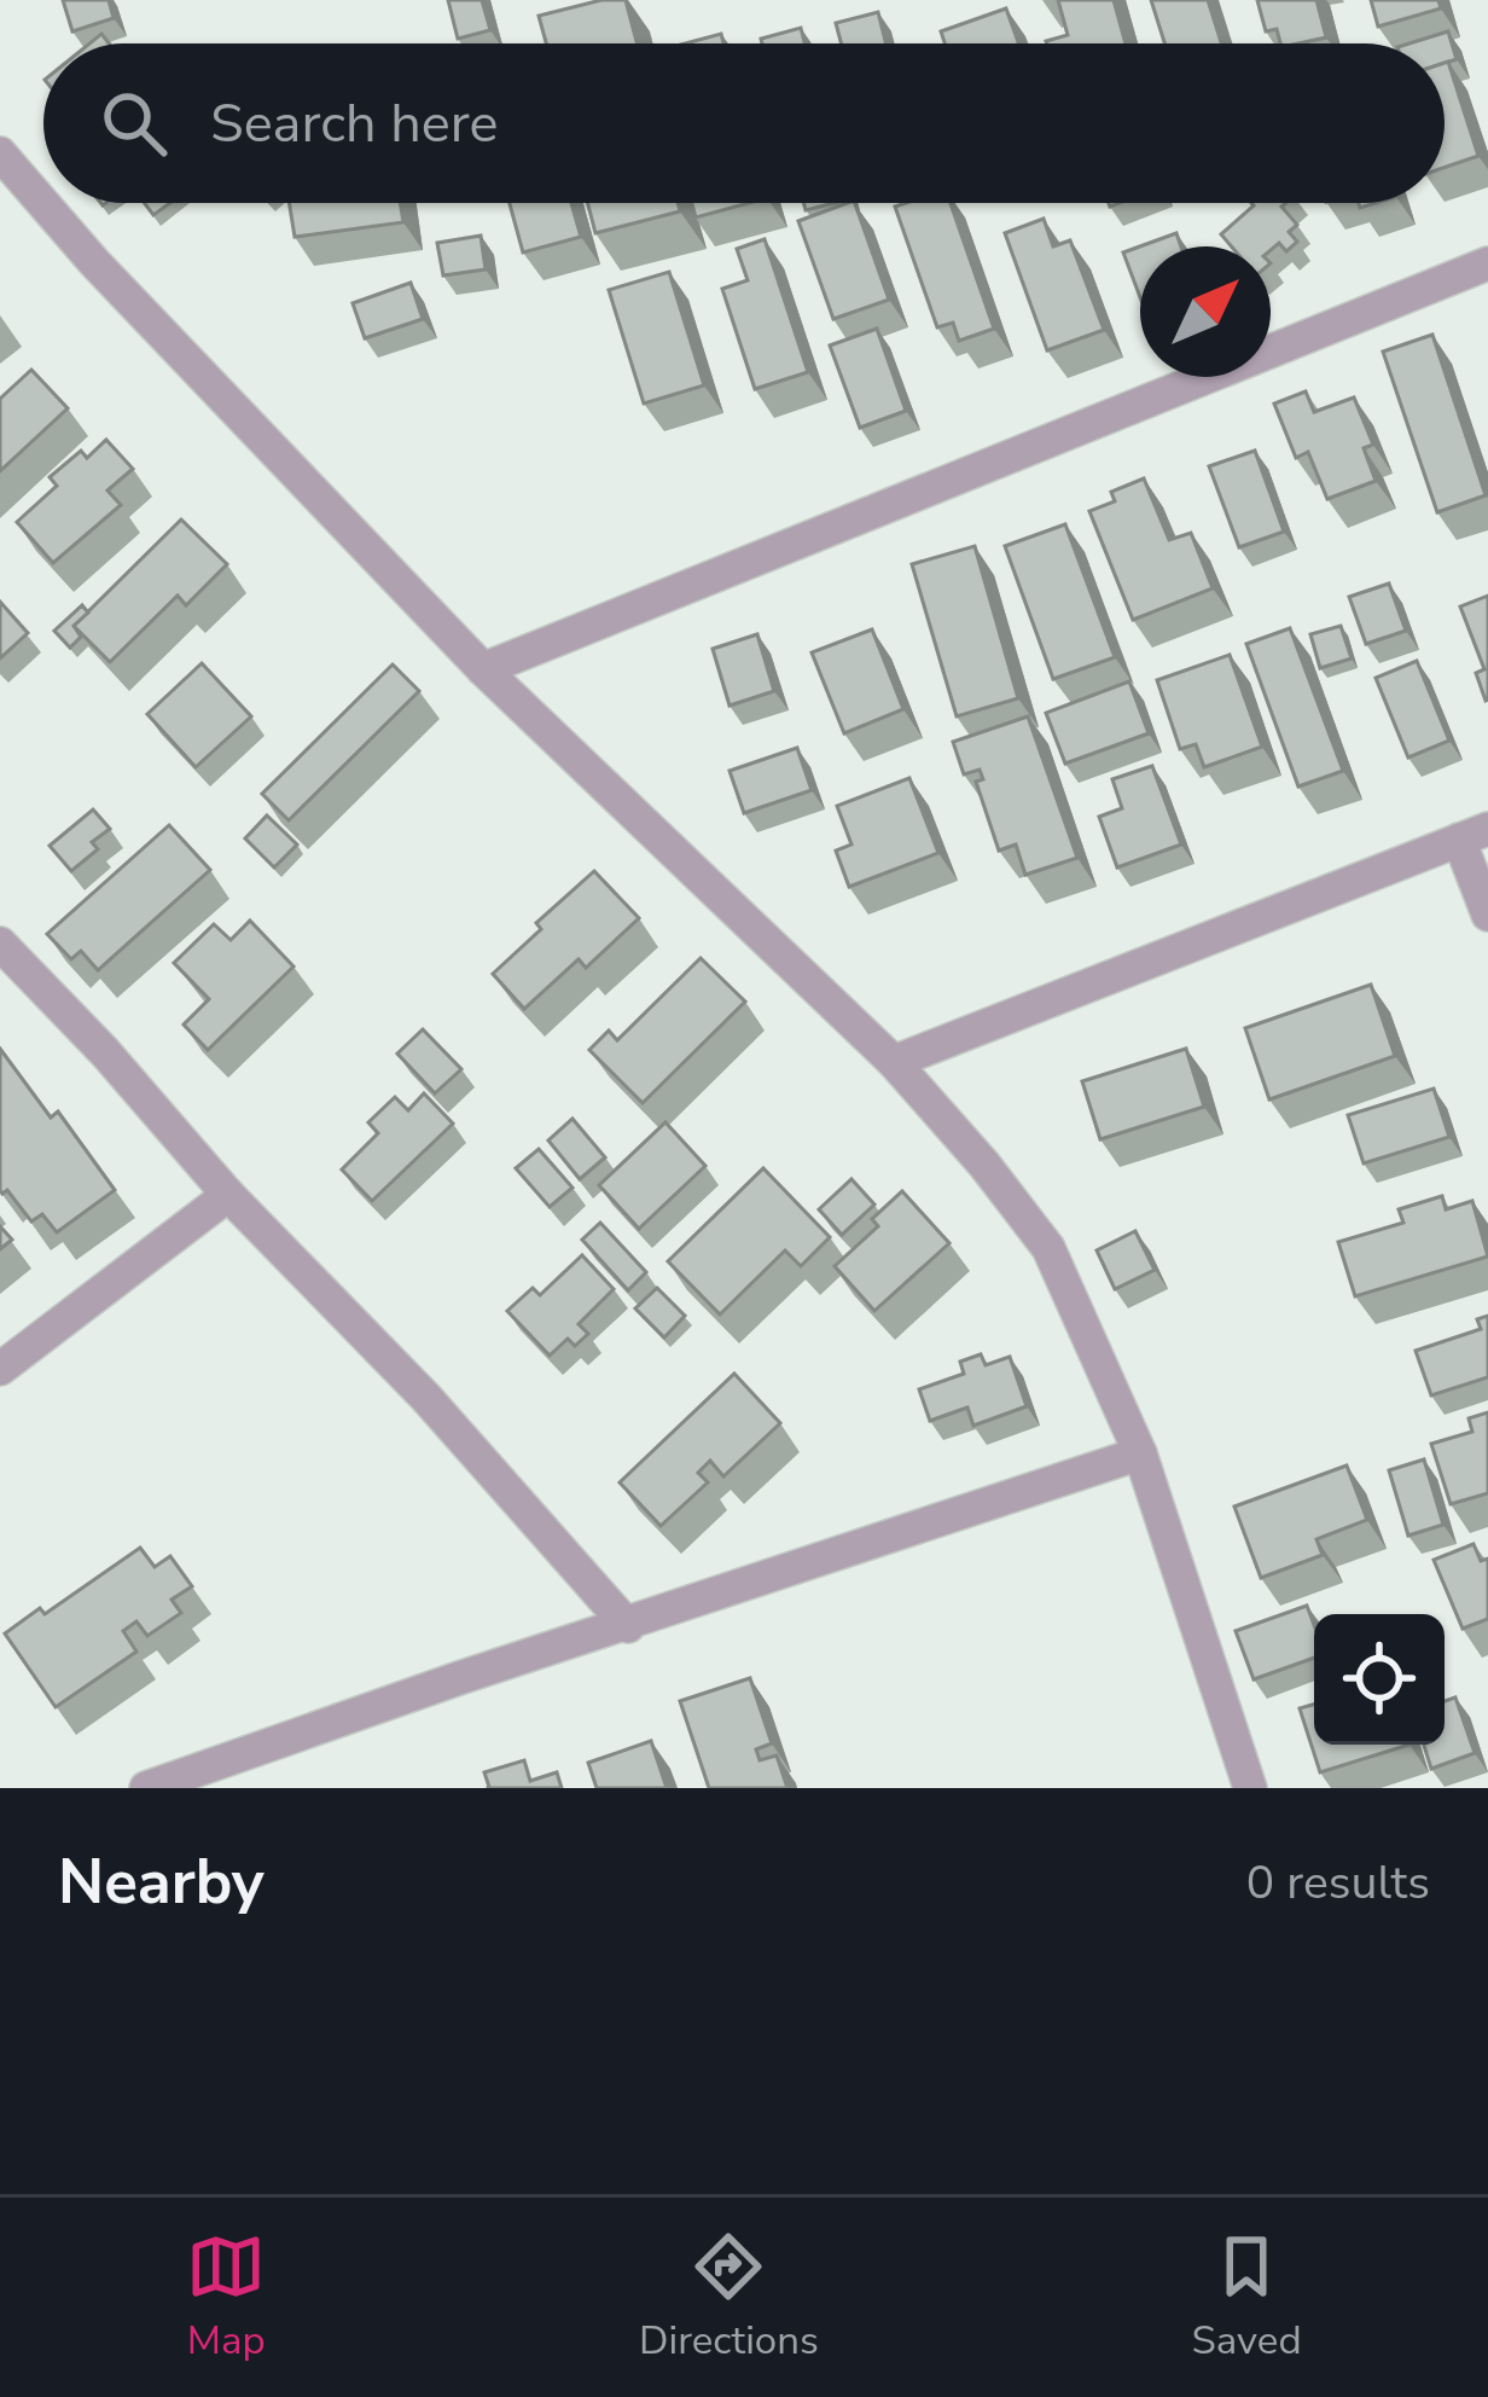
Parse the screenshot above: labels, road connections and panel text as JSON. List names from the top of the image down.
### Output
{
  "north": "top right",
  "page": {
    "search": "Search here",
    "heading": ["Nearby", "0 results"],
    "nav": ["Map", "Directions", "Saved"]
  }
}
